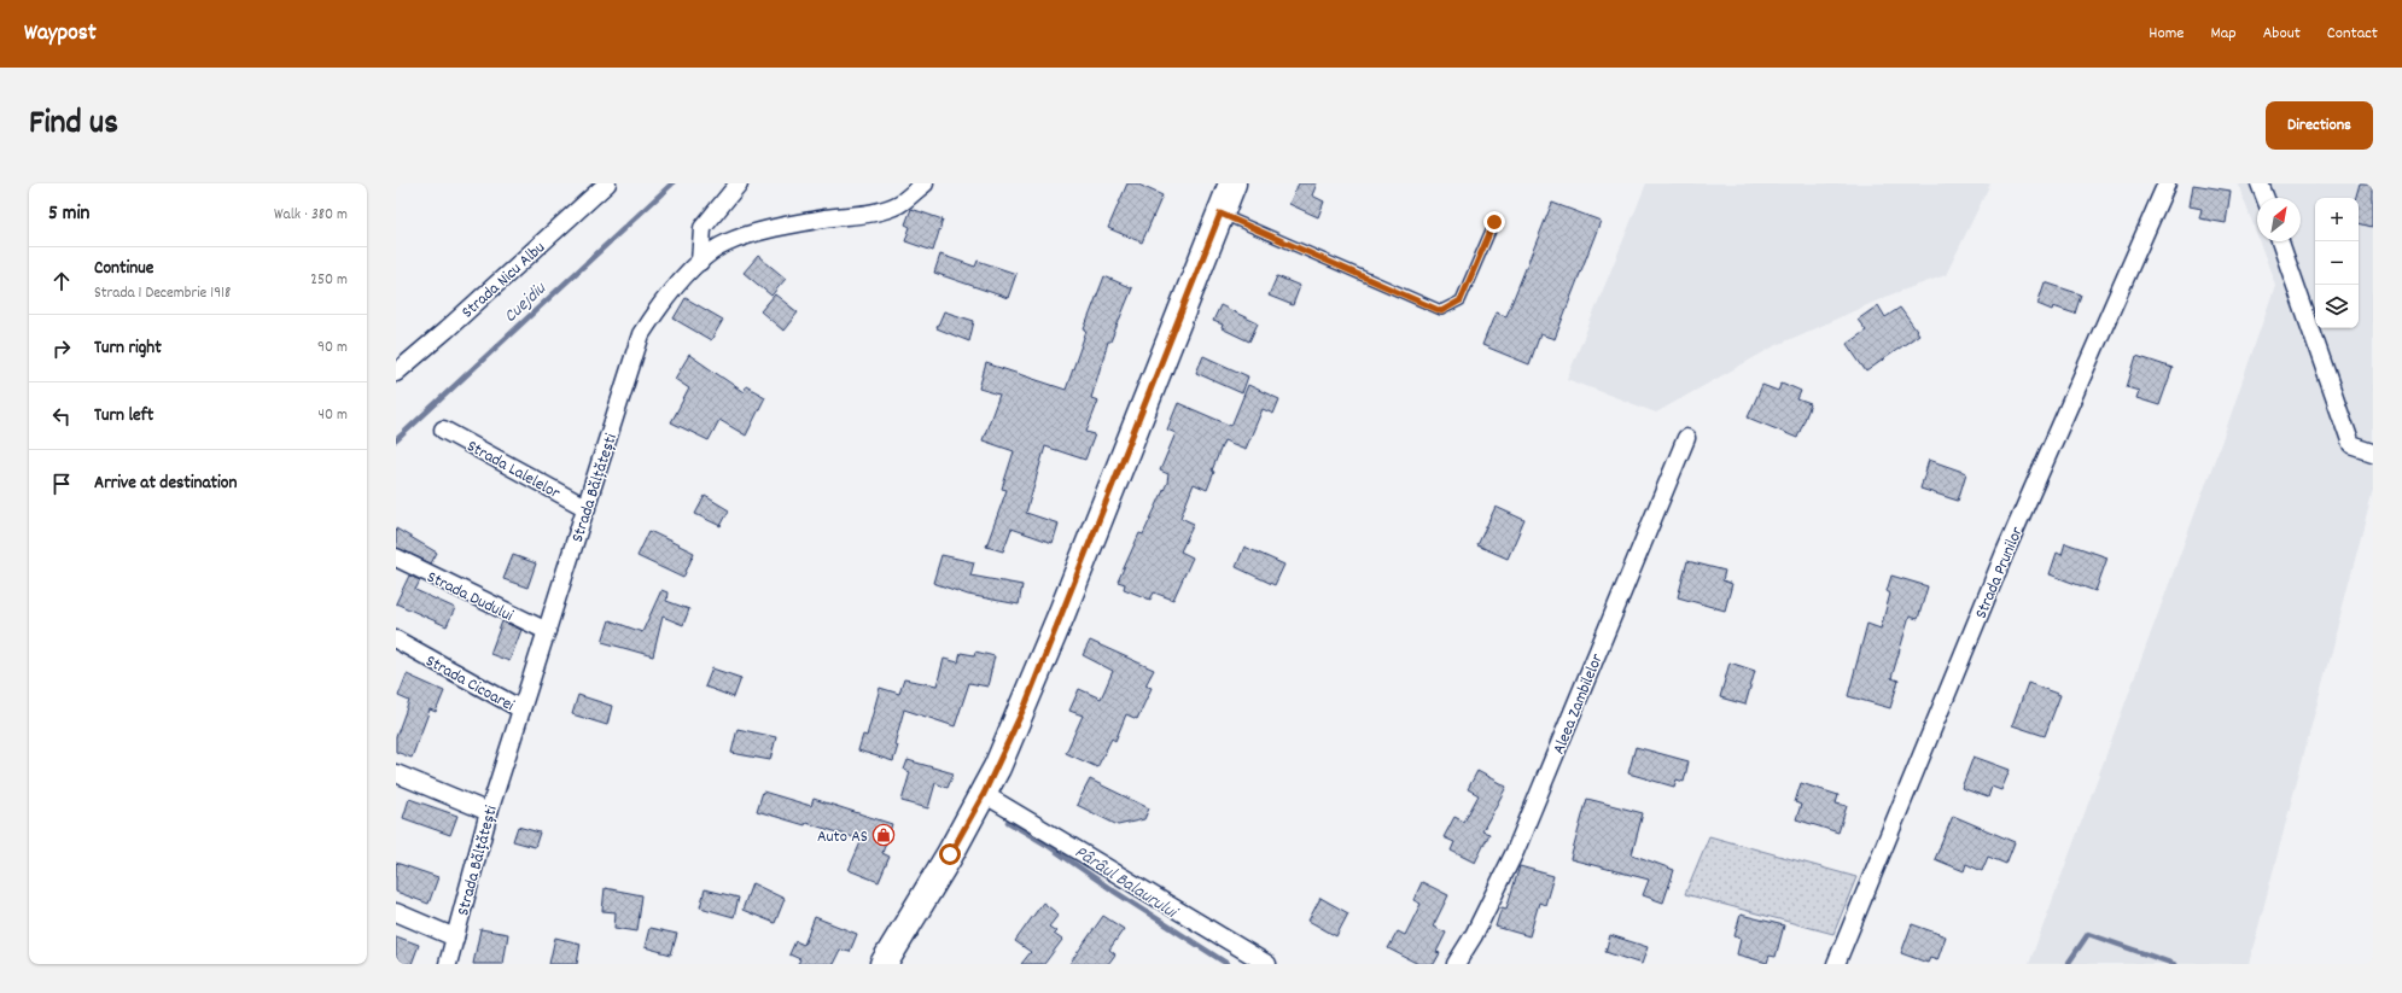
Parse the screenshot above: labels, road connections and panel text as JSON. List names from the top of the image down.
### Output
{
  "streets": {
    "street": [
      "Strada Nicu Albu",
      "Strada Lalelelor",
      "Strada Bălțătești",
      "Strada Prunilor",
      "Strada Dudului",
      "Strada Cicoarei",
      "Aleea Zambilelor"
    ]
  },
  "crossings": [
    ["Strada Lalelelor", "Strada Bălțătești"],
    ["Strada Bălțătești", "Strada Dudului"],
    ["Strada Bălțătești", "Strada Cicoarei"]
  ],
  "water": ["Cuejdiu", "Pârâul Balaurului"],
  "places": {
    "shop": ["Auto AS"]
  },
  "north": "top right",
  "page": {
    "header": "Waypost",
    "nav": [
      "Home",
      "Map",
      "About",
      "Contact"
    ],
    "title": "Find us",
    "buttons": "Directions",
    "heading": ["5 min", "Walk · 380 m"],
    "map_buttons": ["+", "−"],
    "list": [
      ["Continue", "Strada 1 Decembrie 1918", "250 m"],
      ["Turn right", "90 m"],
      ["Turn left", "40 m"],
      "Arrive at destination"
    ]
  }
}
